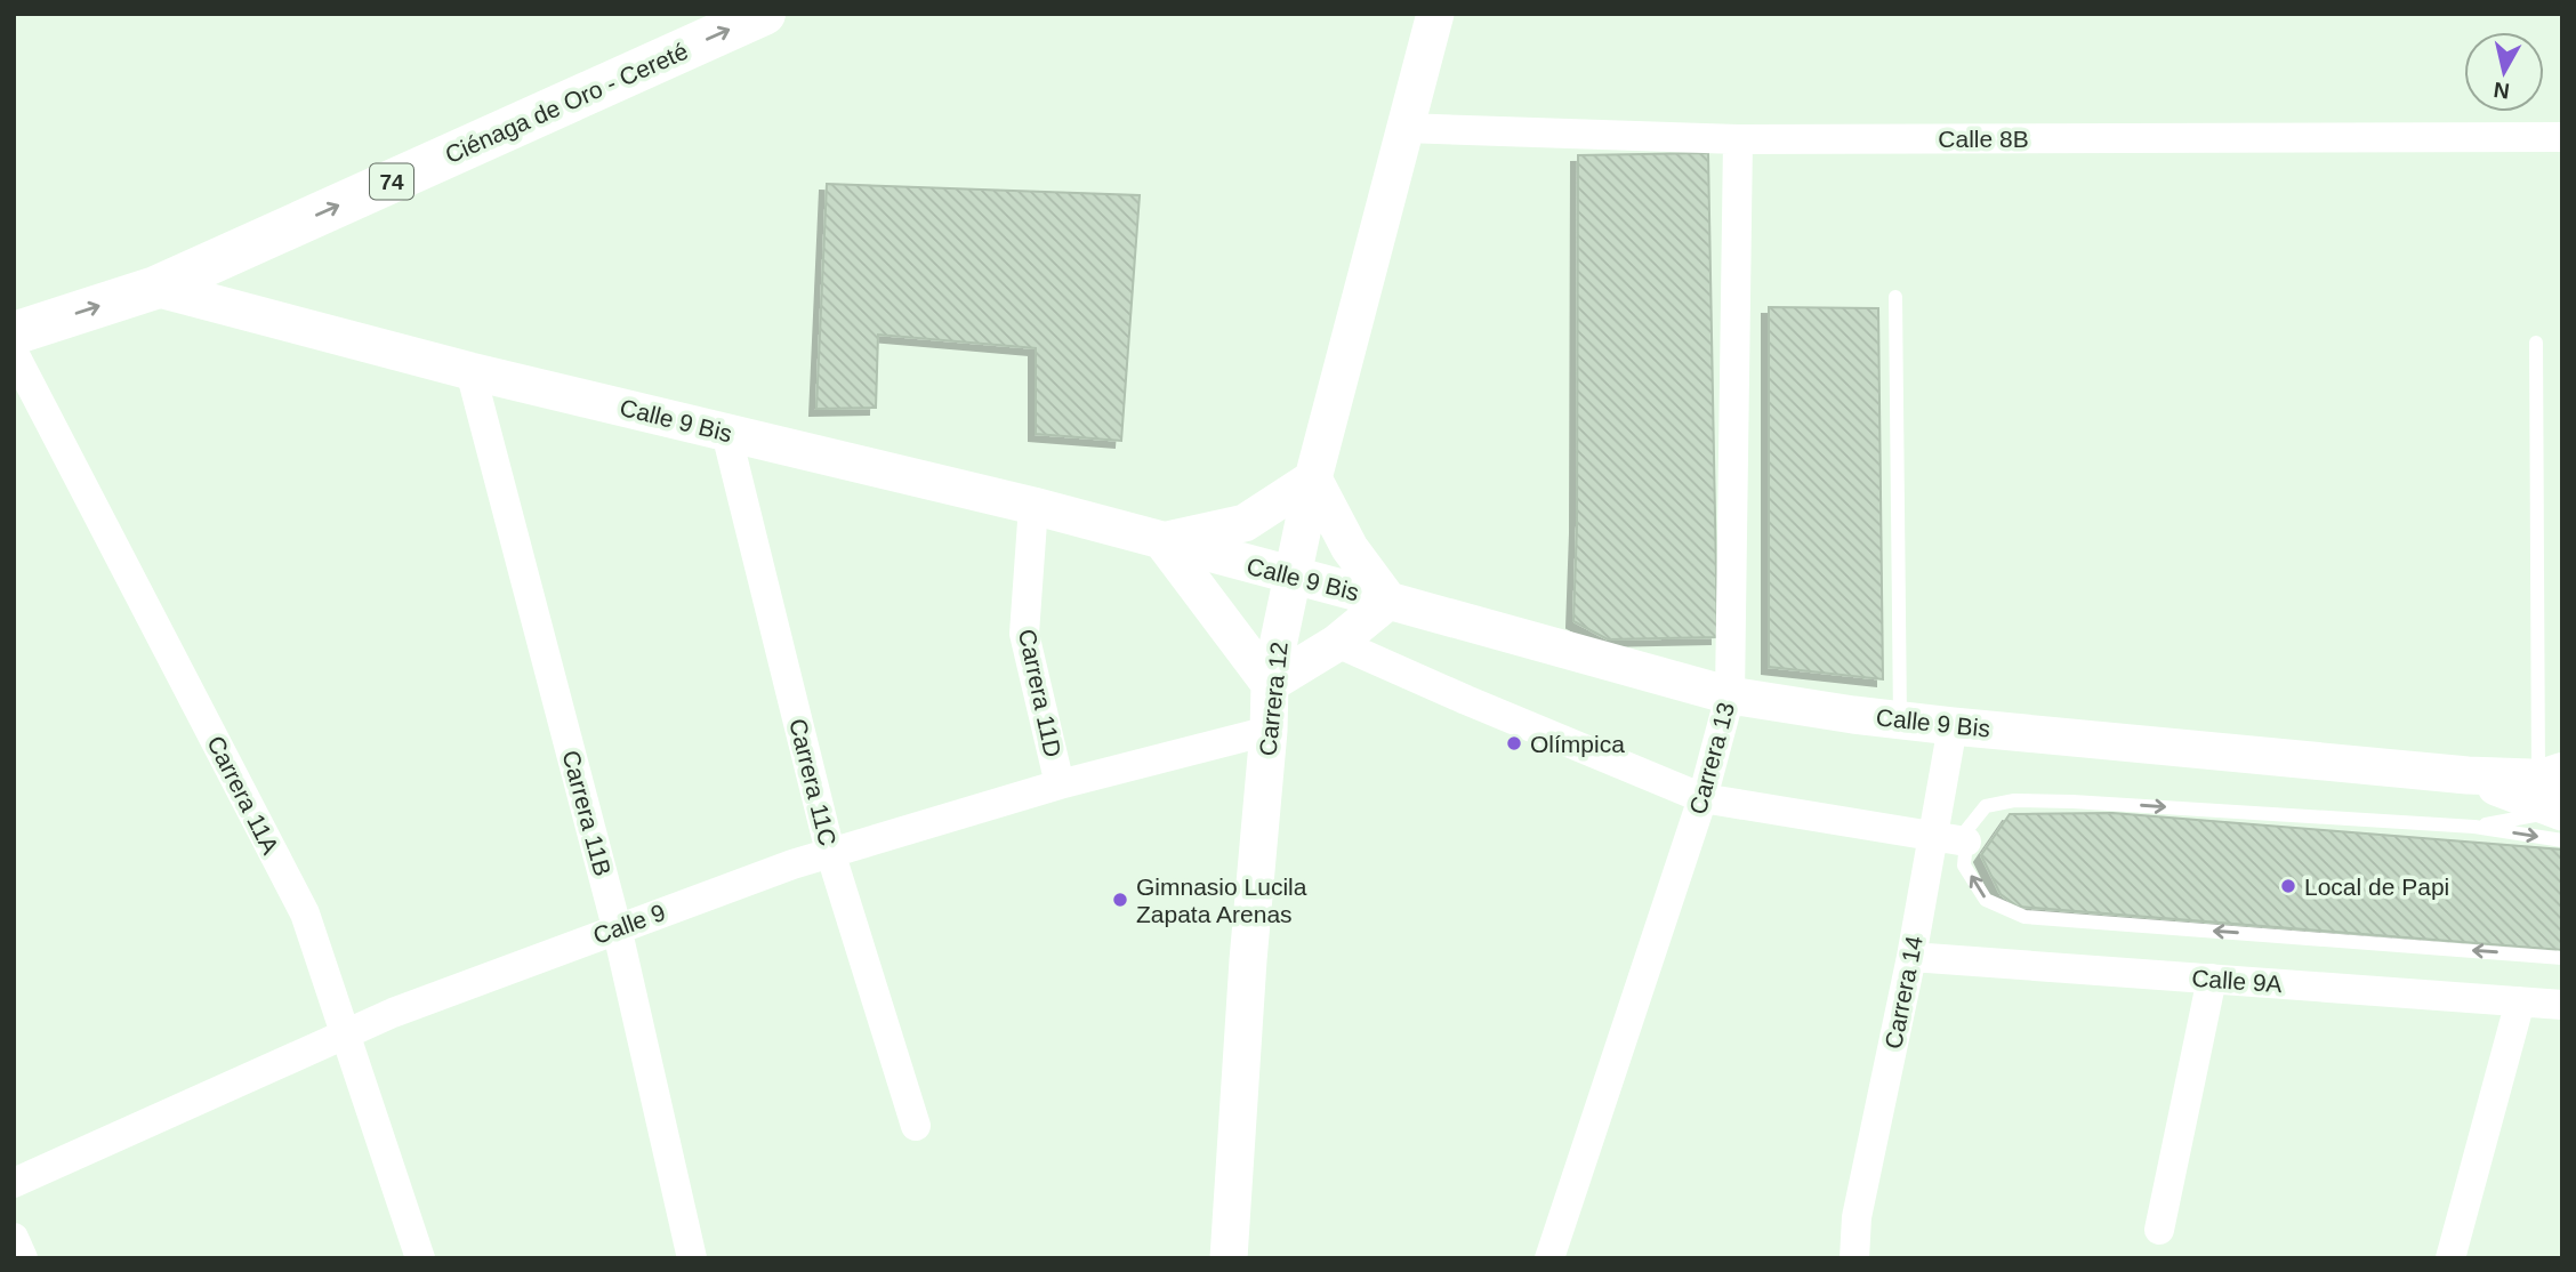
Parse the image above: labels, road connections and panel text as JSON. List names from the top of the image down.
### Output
{
  "streets": {
    "highway": ["Ciénaga de Oro - Cereté", "74"],
    "street": [
      "Calle 8B",
      "Calle 9 Bis",
      "Carrera 11D",
      "Carrera 12",
      "Carrera 13",
      "Carrera 11C",
      "Carrera 11A",
      "Carrera 11B",
      "Calle 9",
      "Calle 9A",
      "Carrera 14"
    ]
  },
  "crossings": [
    ["Ciénaga de Oro - Cereté", "Calle 9 Bis"],
    ["Calle 8B", "Carrera 12"],
    ["Calle 8B", "Carrera 13"],
    ["Calle 9 Bis", "Carrera 11D"],
    ["Calle 9 Bis", "Carrera 12"],
    ["Calle 9 Bis", "Carrera 13"],
    ["Calle 9 Bis", "Carrera 11C"],
    ["Calle 9 Bis", "Carrera 11B"],
    ["Calle 9 Bis", "Carrera 14"],
    ["Carrera 11D", "Calle 9"],
    ["Carrera 12", "Calle 9"],
    ["Carrera 11C", "Calle 9"],
    ["Carrera 11A", "Calle 9"],
    ["Carrera 11B", "Calle 9"],
    ["Calle 9A", "Carrera 14"]
  ],
  "one_way": ["Ciénaga de Oro - Cereté"],
  "places": ["Olímpica", "Local de Papi", "Gimnasio Lucila Zapata Arenas"],
  "north": "bottom"
}
